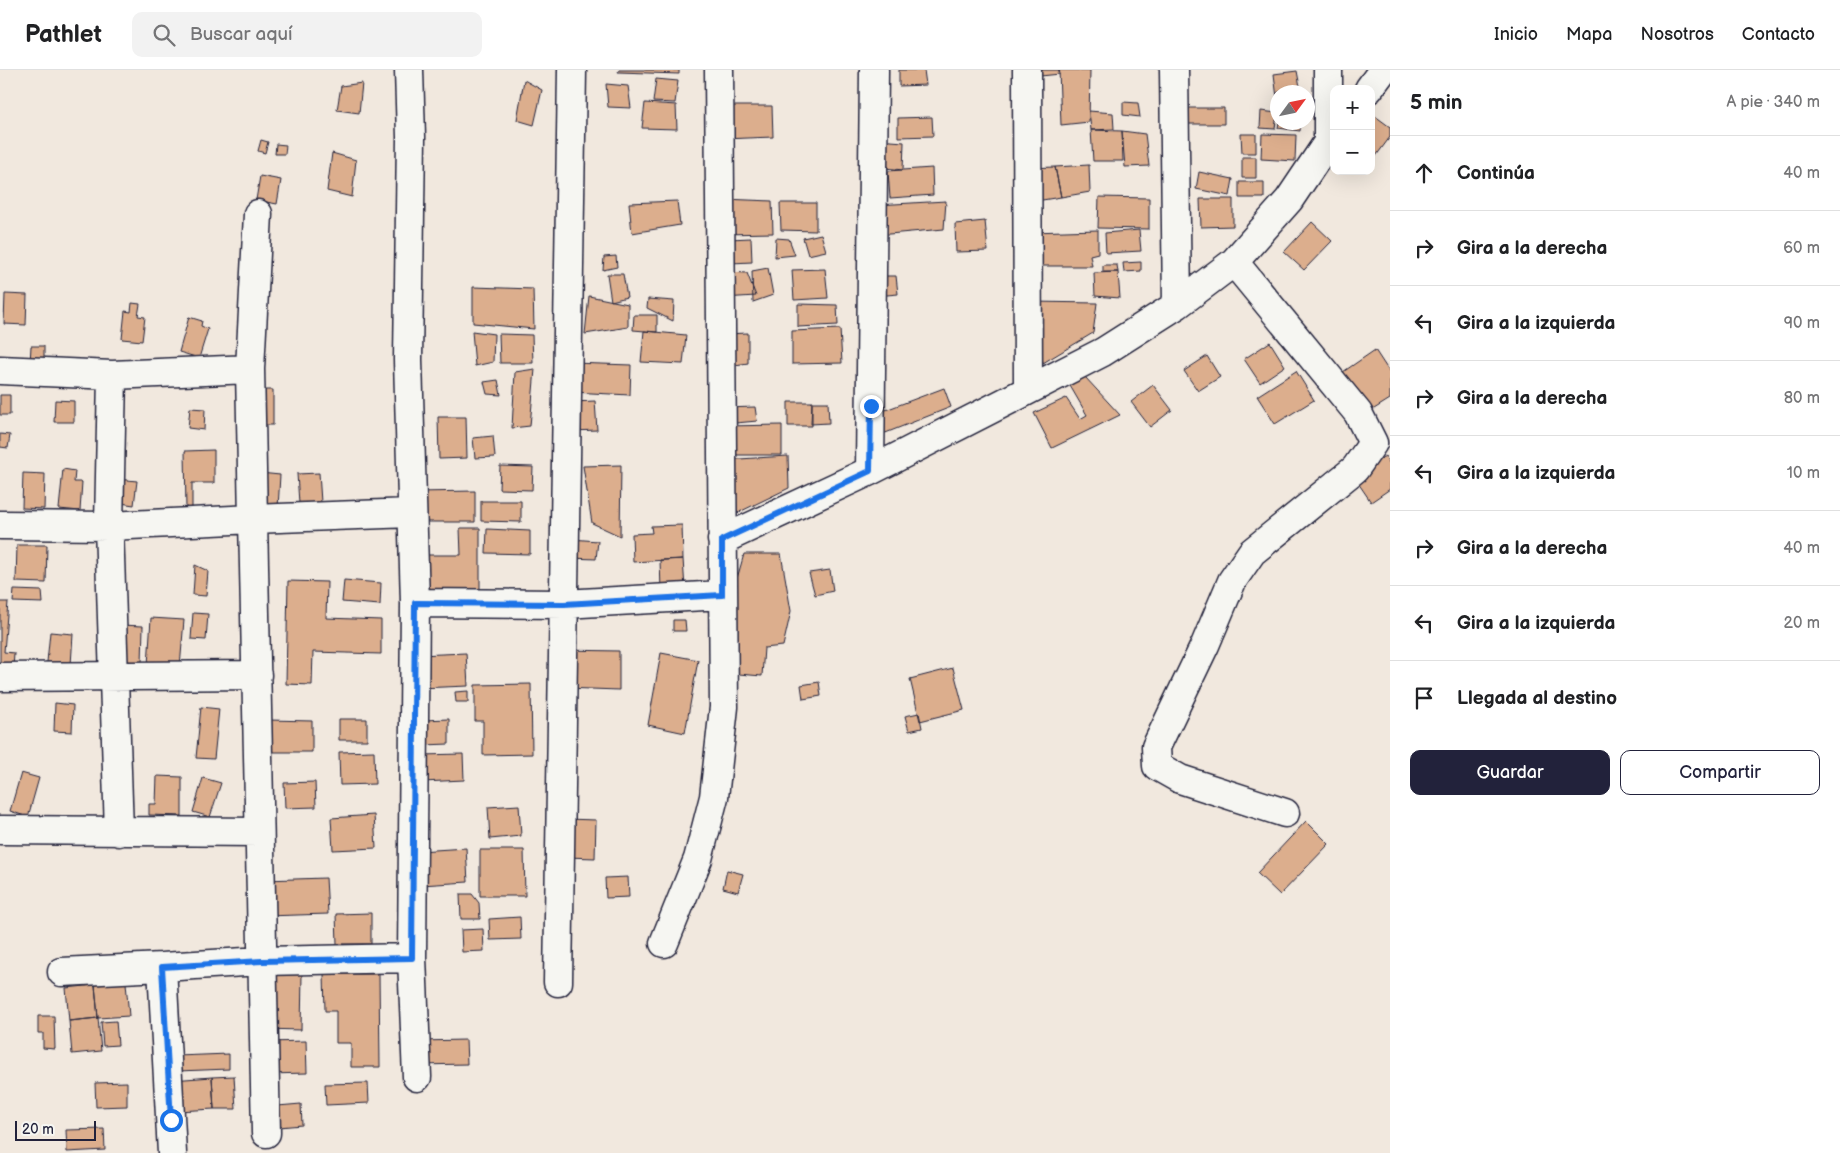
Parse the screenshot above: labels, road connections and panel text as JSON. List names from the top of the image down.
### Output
{
  "scale_bar": "20 m",
  "north": "top right",
  "page": {
    "header": "Pathlet",
    "search": "Buscar aquí",
    "nav": [
      "Inicio",
      "Mapa",
      "Nosotros",
      "Contacto"
    ],
    "heading": ["5 min", "A pie · 340 m"],
    "map_buttons": ["+", "−"],
    "list": [
      ["Continúa", "40 m"],
      ["Gira a la derecha", "60 m"],
      ["Gira a la izquierda", "90 m"],
      ["Gira a la derecha", "80 m"],
      ["Gira a la izquierda", "10 m"],
      ["Gira a la derecha", "40 m"],
      ["Gira a la izquierda", "20 m"],
      "Llegada al destino"
    ],
    "buttons": ["Guardar", "Compartir"],
    "scale": "20 m"
  }
}
